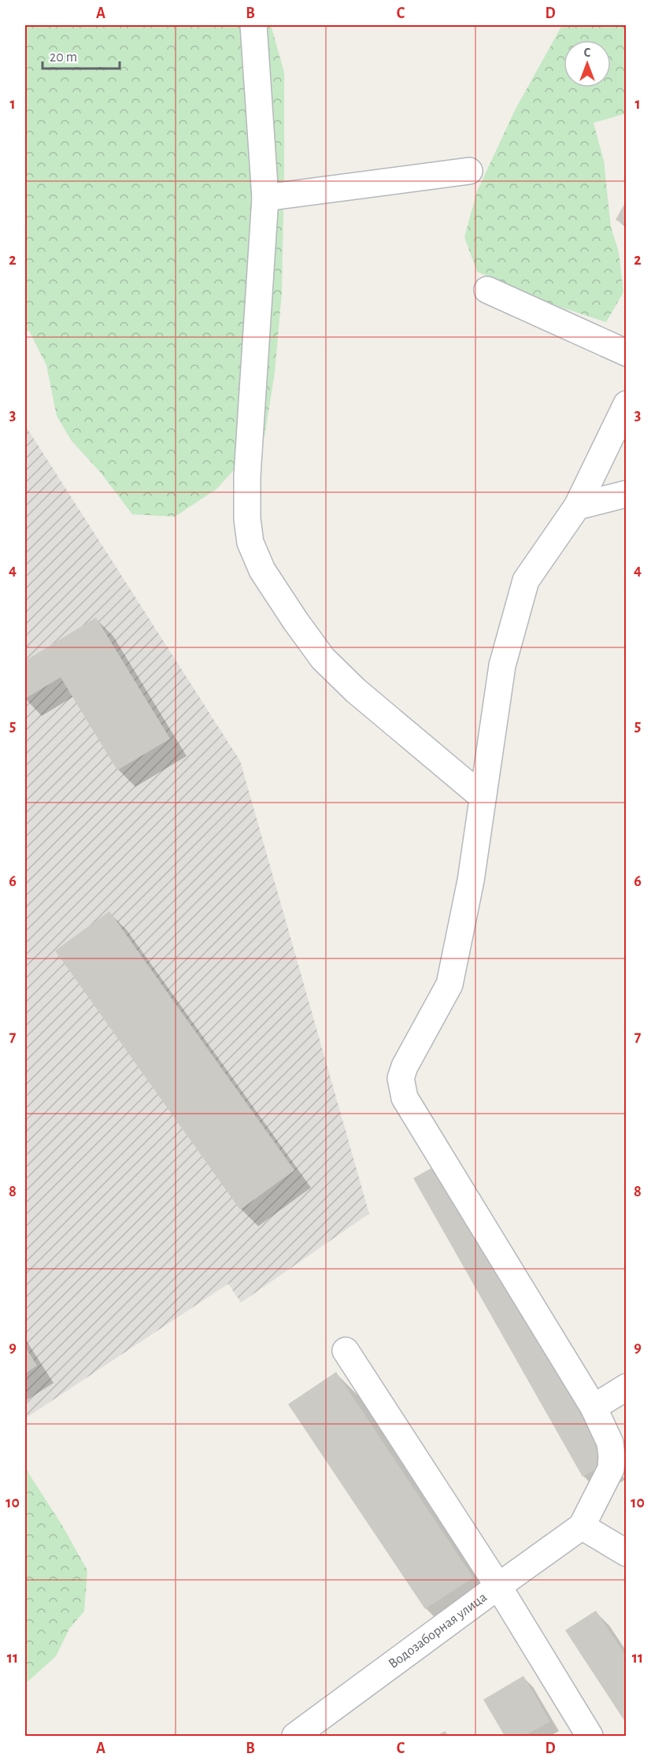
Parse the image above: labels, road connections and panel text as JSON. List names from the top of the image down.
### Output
{
  "streets": {
    "street": ["Водозаборная улица"]
  },
  "scale_bar": "20 m",
  "north": "top",
  "grid": {
    "columns": [
      "A",
      "B",
      "C",
      "D"
    ],
    "rows": [
      "1",
      "2",
      "3",
      "4",
      "5",
      "6",
      "7",
      "8",
      "9",
      "10",
      "11"
    ]
  }
}
